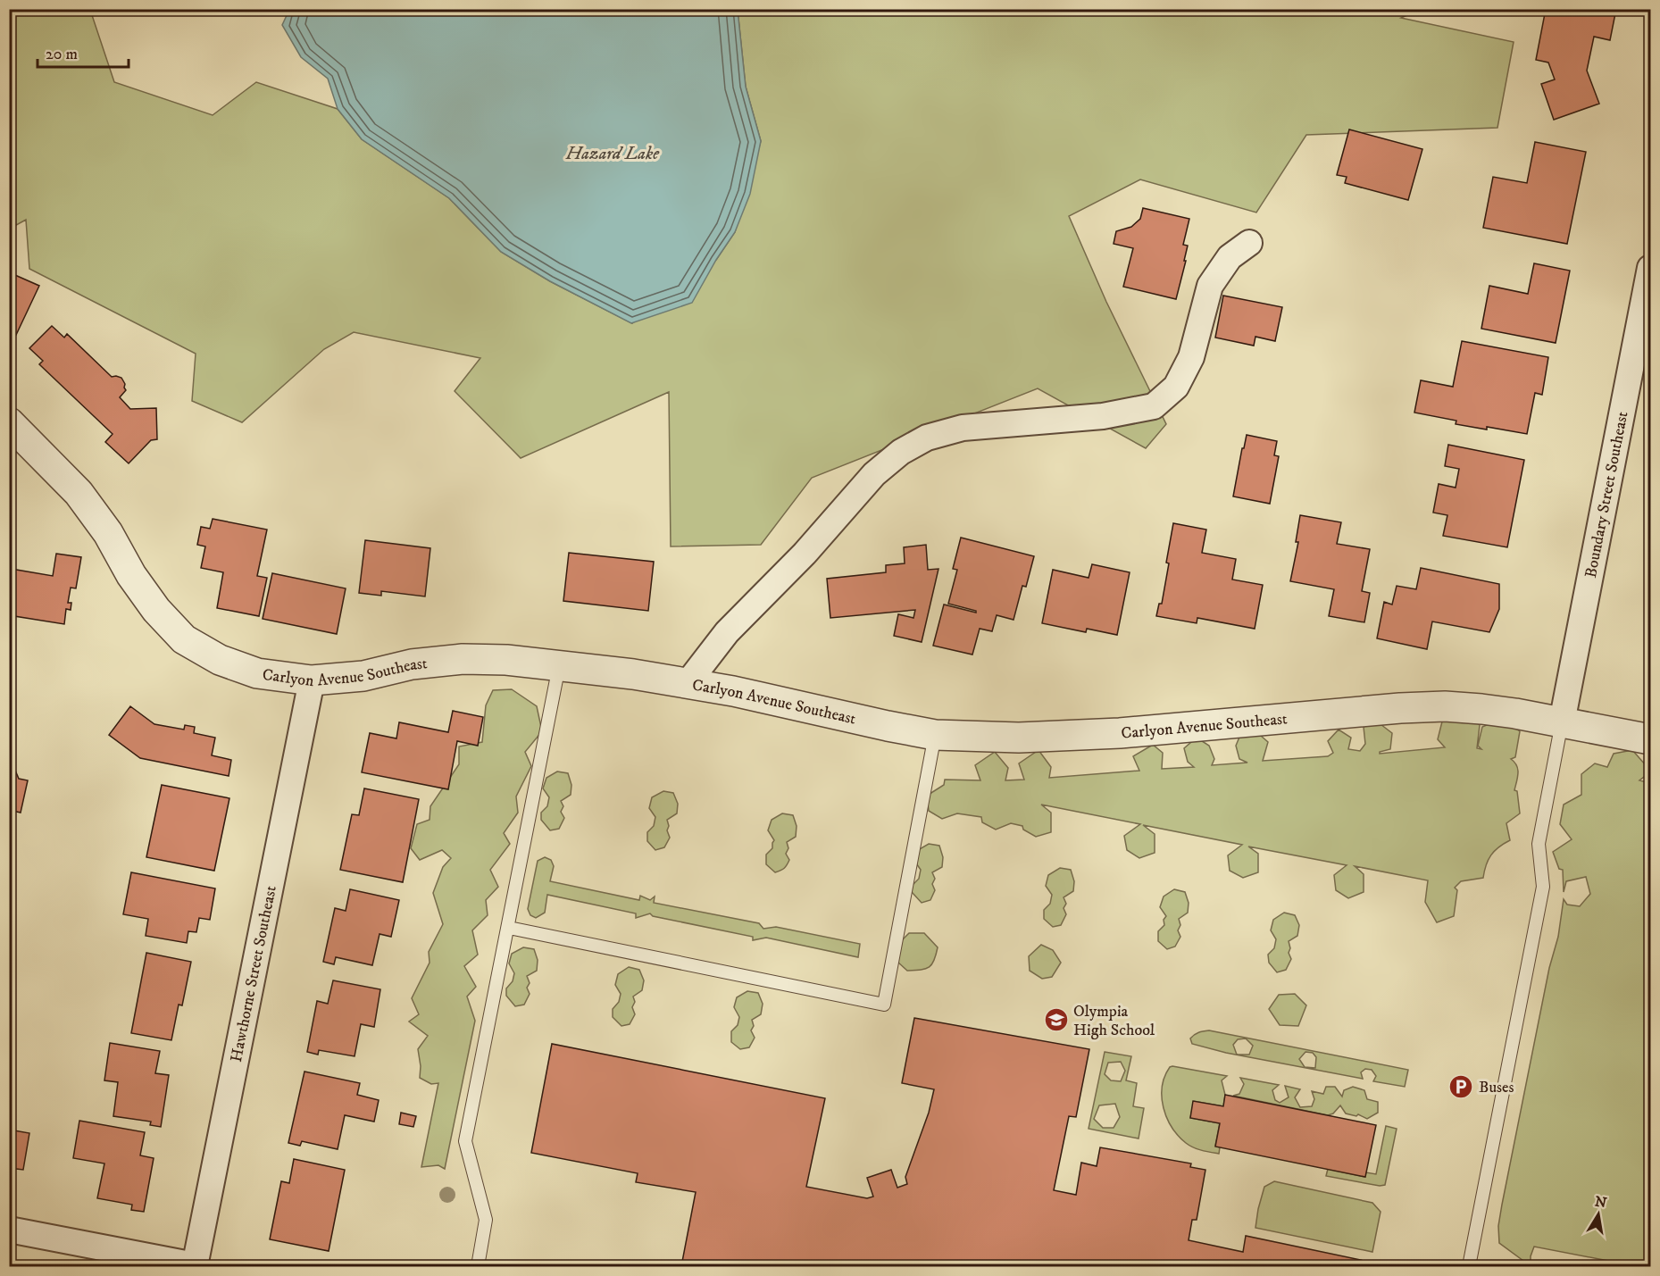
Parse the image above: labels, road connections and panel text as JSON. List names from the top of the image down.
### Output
{
  "streets": {
    "street": ["Boundary Street Southeast", "Carlyon Avenue Southeast", "Hawthorne Street Southeast"]
  },
  "crossings": [
    ["Boundary Street Southeast", "Carlyon Avenue Southeast"],
    ["Carlyon Avenue Southeast", "Hawthorne Street Southeast"]
  ],
  "water": ["Hazard Lake"],
  "places": {
    "school or university": ["Olympia High School"],
    "parking": ["Buses"]
  },
  "scale_bar": "20 m",
  "north": "top"
}
